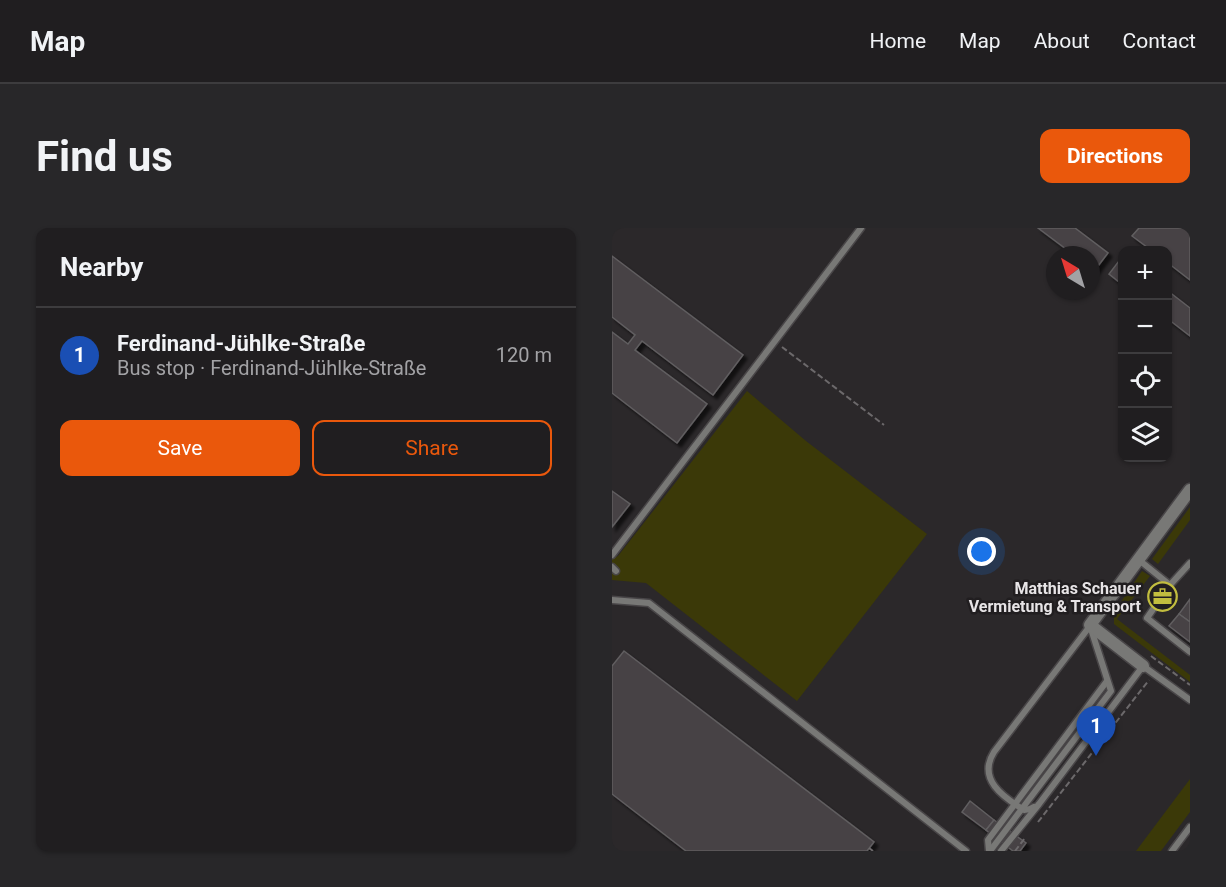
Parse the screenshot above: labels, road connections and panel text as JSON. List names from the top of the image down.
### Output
{
  "places": {
    "office": ["Matthias Schauer Vermietung & Transport"]
  },
  "north": "top left",
  "page": {
    "header": "Map",
    "nav": [
      "Home",
      "Map",
      "About",
      "Contact"
    ],
    "buttons": [
      "Directions",
      ["Save", "Share"]
    ],
    "title": "Find us",
    "heading": "Nearby",
    "map_buttons": ["+", "−"],
    "list": [
      {
        "mark": "1",
        "name": "Ferdinand-Jühlke-Straße",
        "note": "Bus stop · Ferdinand-Jühlke-Straße",
        "value": "120 m"
      }
    ],
    "pins": "1"
  }
}
